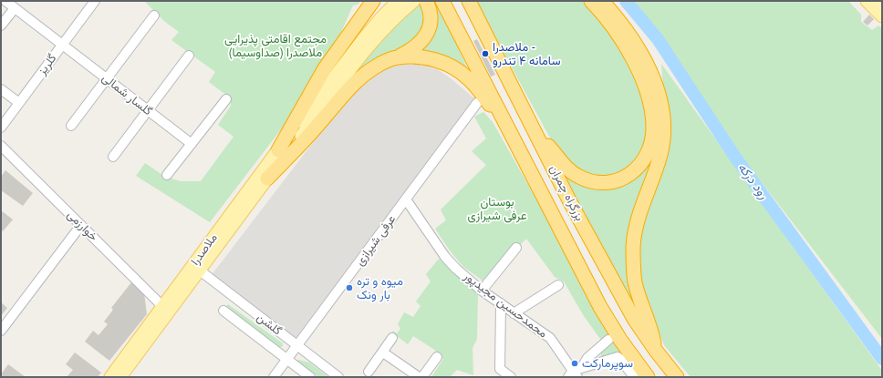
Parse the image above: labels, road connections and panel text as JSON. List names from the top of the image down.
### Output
{
  "streets": {
    "highway": ["بزرگراه چمران"],
    "main road": ["ملاصدرا"],
    "street": [
      "گلریز",
      "گلسار شمالی",
      "خوارزمی",
      "عرفی شیرازی",
      "محمدحسین مجیدپور",
      "گلشن"
    ]
  },
  "crossings": [
    ["گلریز", "گلسار شمالی"],
    ["خوارزمی", "ملاصدرا"],
    ["عرفی شیرازی", "محمدحسین مجیدپور"],
    ["عرفی شیرازی", "گلشن"],
    ["ملاصدرا", "گلشن"]
  ],
  "water": ["رود درکه"],
  "parks": ["مجتمع اقامتی پذیرایی ملاصدرا (صداوسیما)", "بوستان عرفی شیرازی"],
  "places": ["ملاصدرا - سامانه ۴ تندرو", "میوه و تره بار ونک", "سوپرمارکت"]
}
